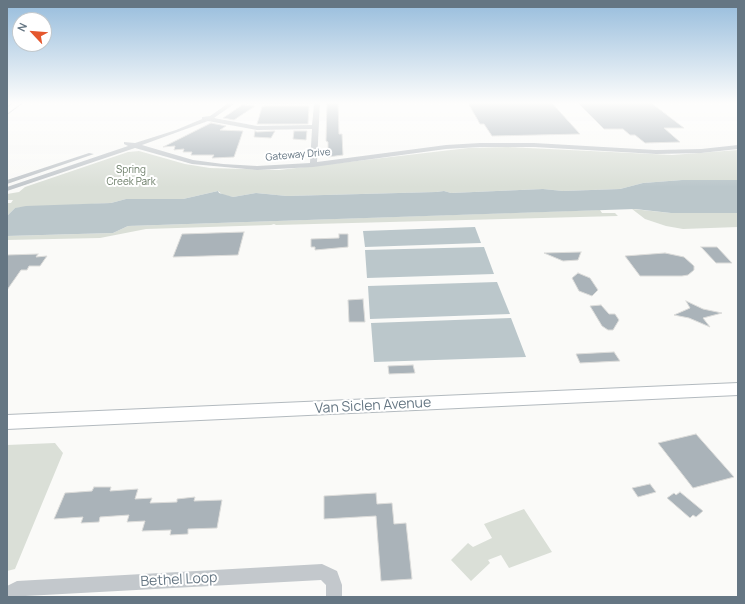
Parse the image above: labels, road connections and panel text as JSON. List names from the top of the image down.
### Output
{
  "streets": {
    "street": ["Gateway Drive", "Van Siclen Avenue", "Bethel Loop"]
  },
  "parks": ["Spring Creek Park"],
  "north": "top left"
}
